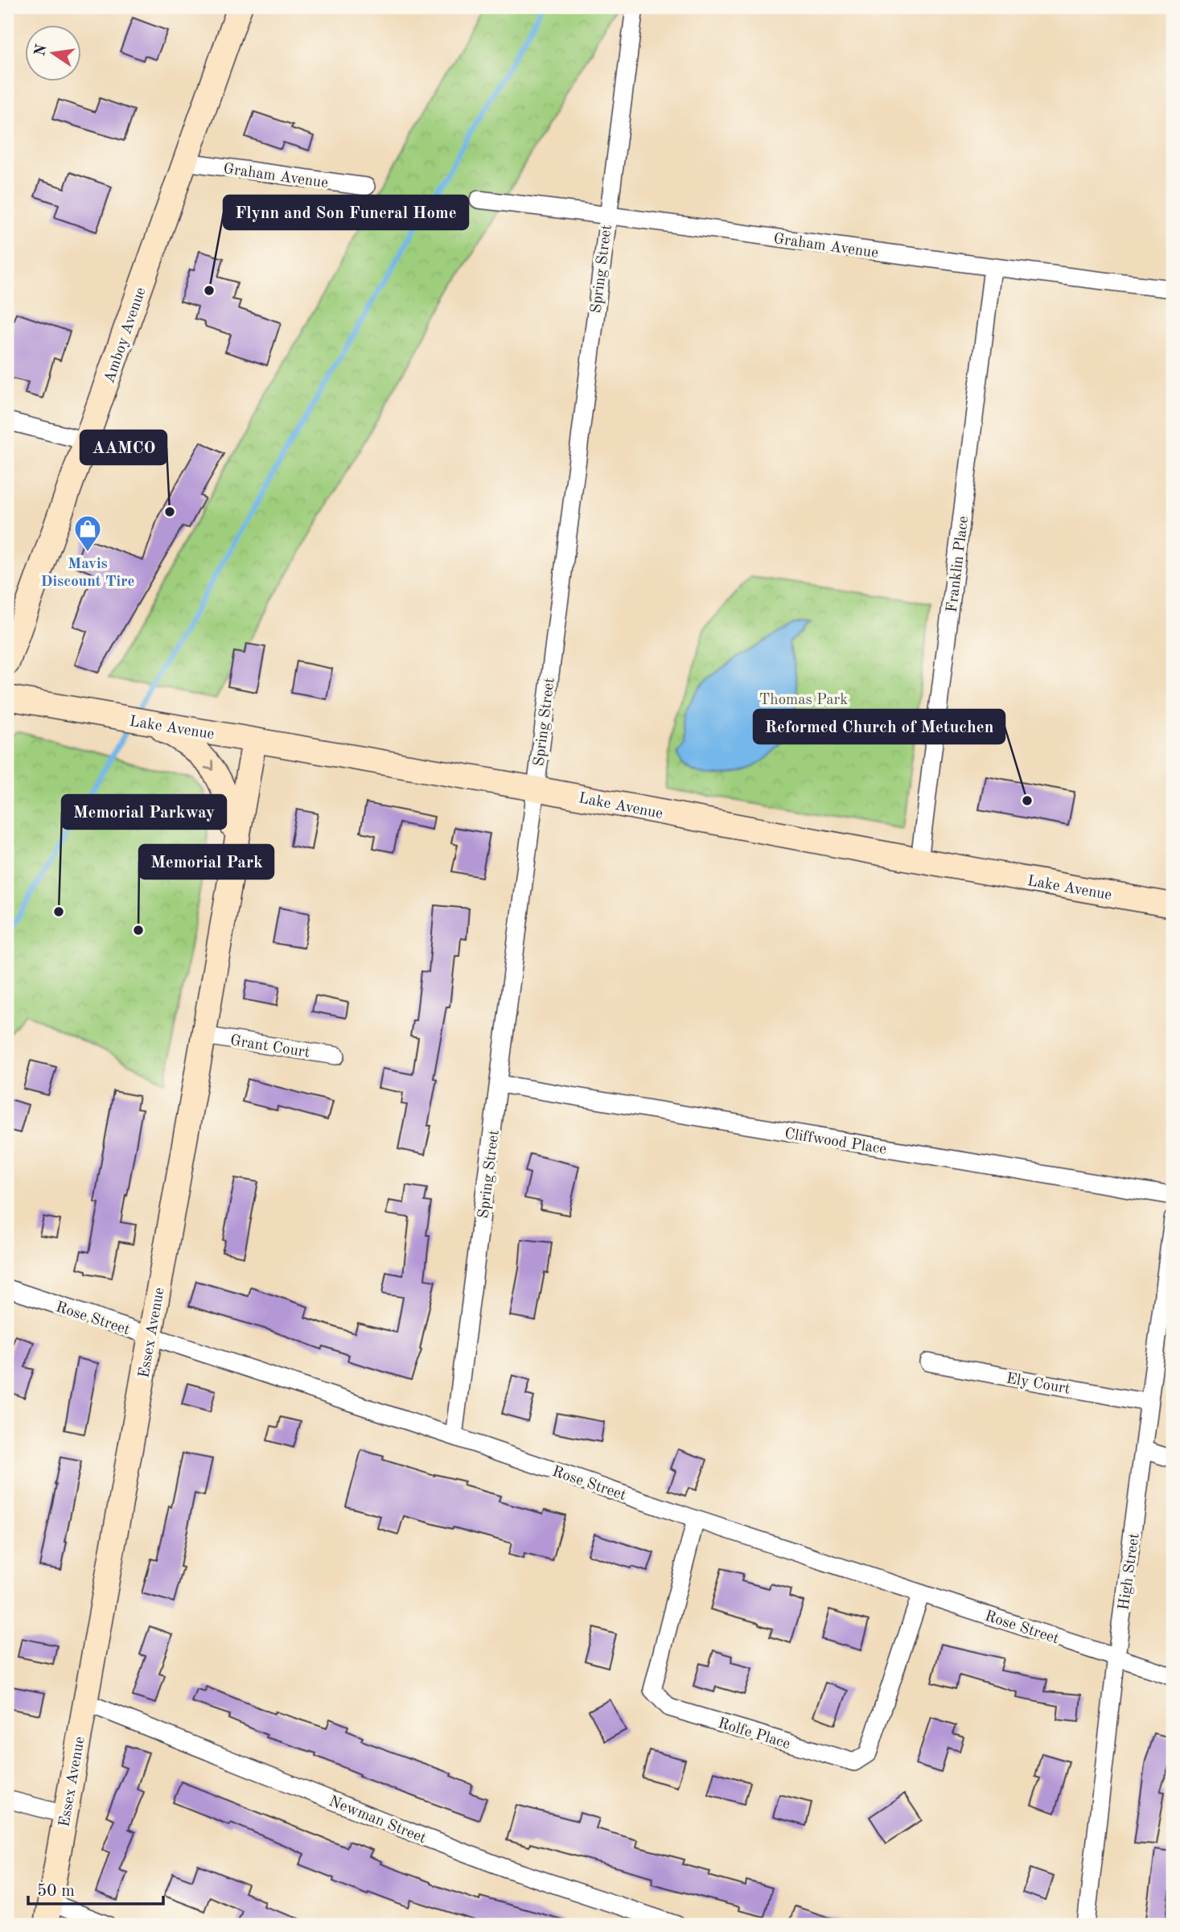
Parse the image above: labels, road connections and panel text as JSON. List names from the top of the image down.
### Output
{
  "streets": {
    "street": [
      "Graham Avenue",
      "Spring Street",
      "Amboy Avenue",
      "Franklin Place",
      "Lake Avenue",
      "Grant Court",
      "Cliffwood Place",
      "Rose Street",
      "Essex Avenue",
      "Ely Court",
      "High Street",
      "Rolfe Place",
      "Newman Street"
    ]
  },
  "crossings": [
    ["Graham Avenue", "Spring Street"],
    ["Graham Avenue", "Amboy Avenue"],
    ["Graham Avenue", "Franklin Place"],
    ["Spring Street", "Lake Avenue"],
    ["Spring Street", "Cliffwood Place"],
    ["Spring Street", "Rose Street"],
    ["Franklin Place", "Lake Avenue"],
    ["Lake Avenue", "Essex Avenue"],
    ["Grant Court", "Essex Avenue"],
    ["Rose Street", "Essex Avenue"],
    ["Rose Street", "High Street"],
    ["Rose Street", "Rolfe Place"],
    ["Essex Avenue", "Newman Street"],
    ["Ely Court", "High Street"]
  ],
  "parks": ["Thomas Park"],
  "places": {
    "other": [
      "Flynn and Son Funeral Home",
      "AAMCO",
      "Reformed Church of Metuchen",
      "Memorial Parkway",
      "Memorial Park"
    ],
    "shop": ["Mavis Discount Tire"]
  },
  "scale_bar": "50 m",
  "north": "left"
}
